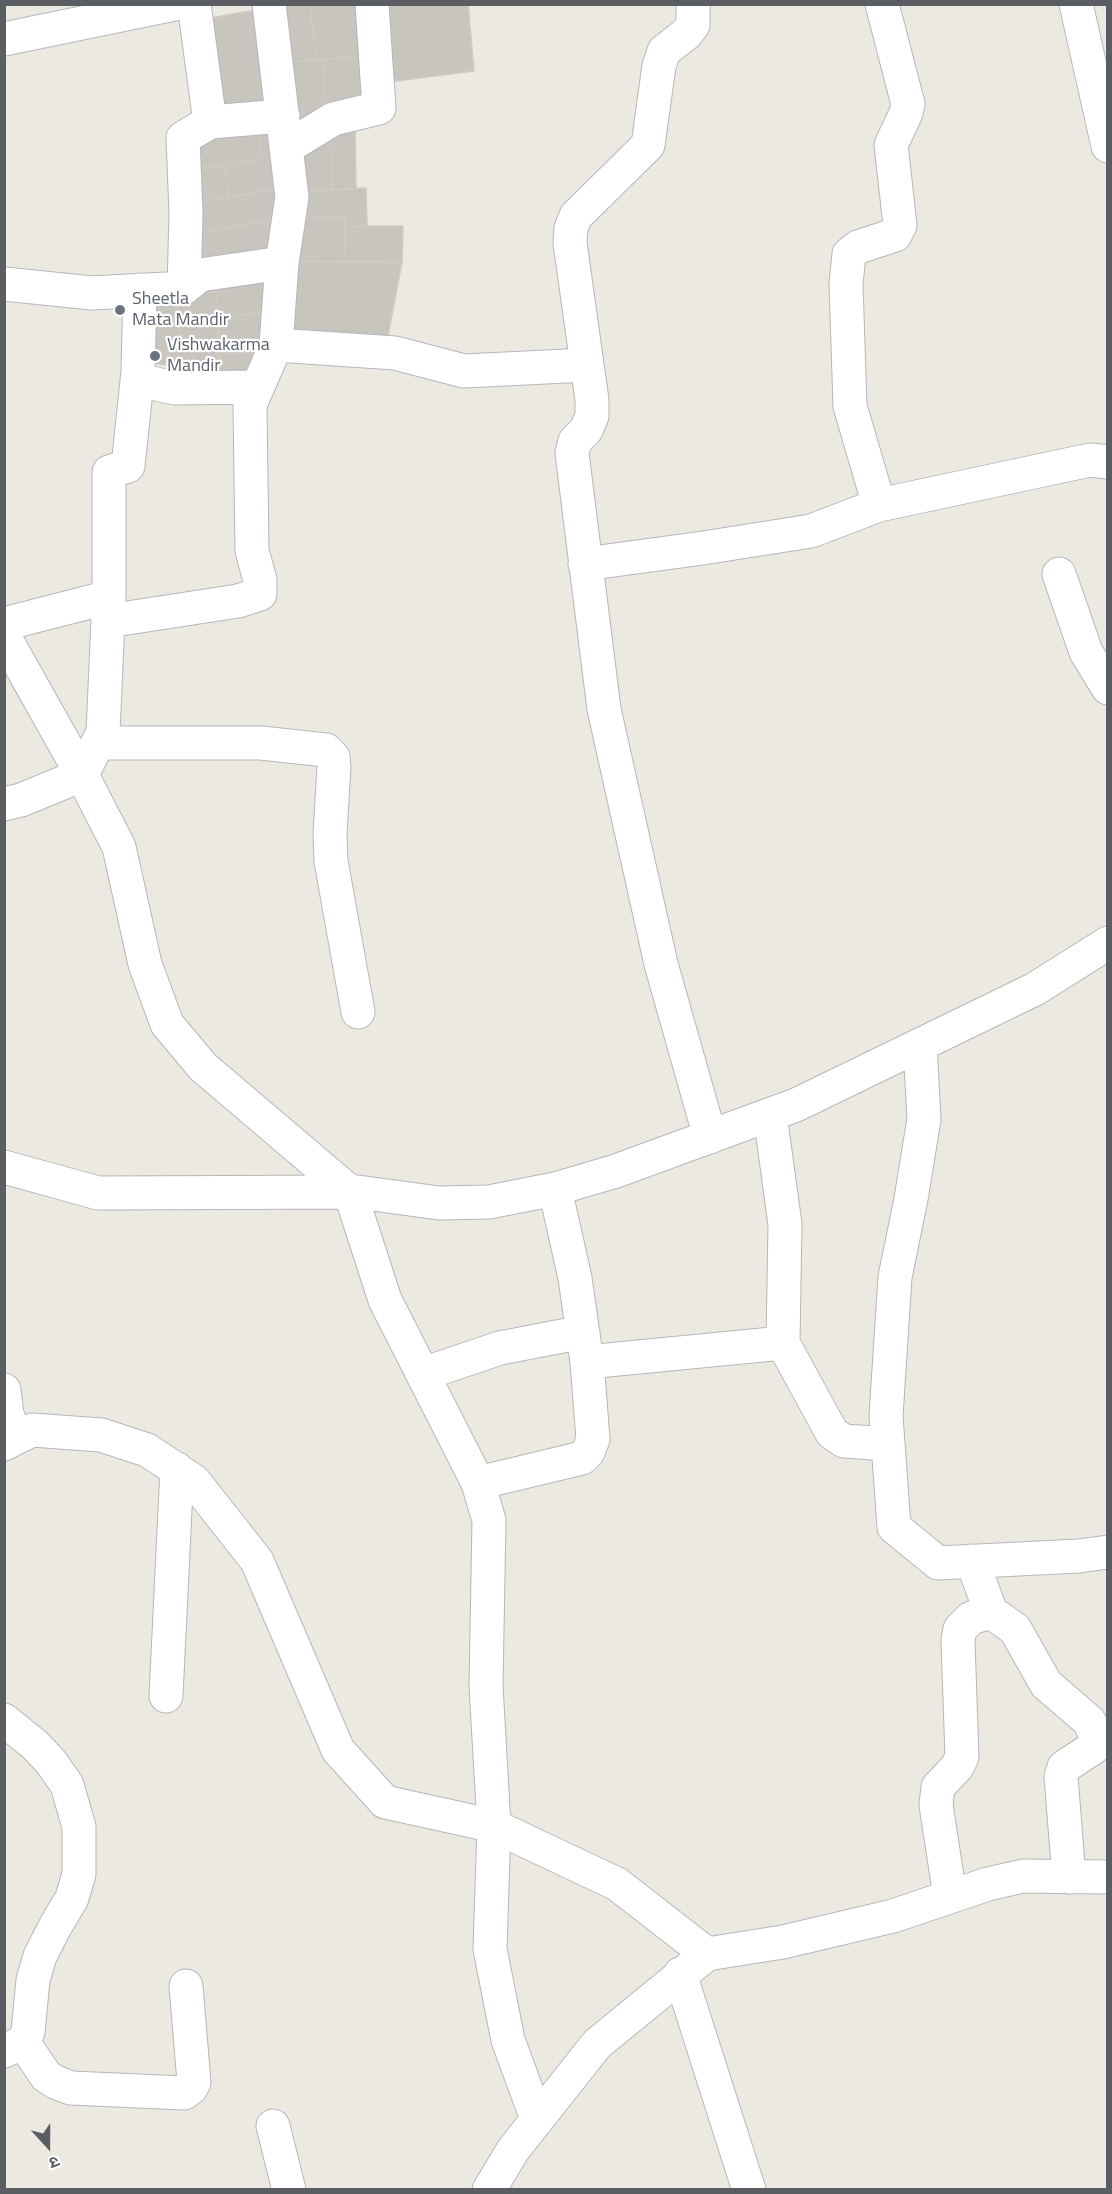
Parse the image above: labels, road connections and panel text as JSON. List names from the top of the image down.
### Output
{
  "places": ["Sheetla Mata Mandir", "Vishwakarma Mandir"],
  "north": "bottom"
}
